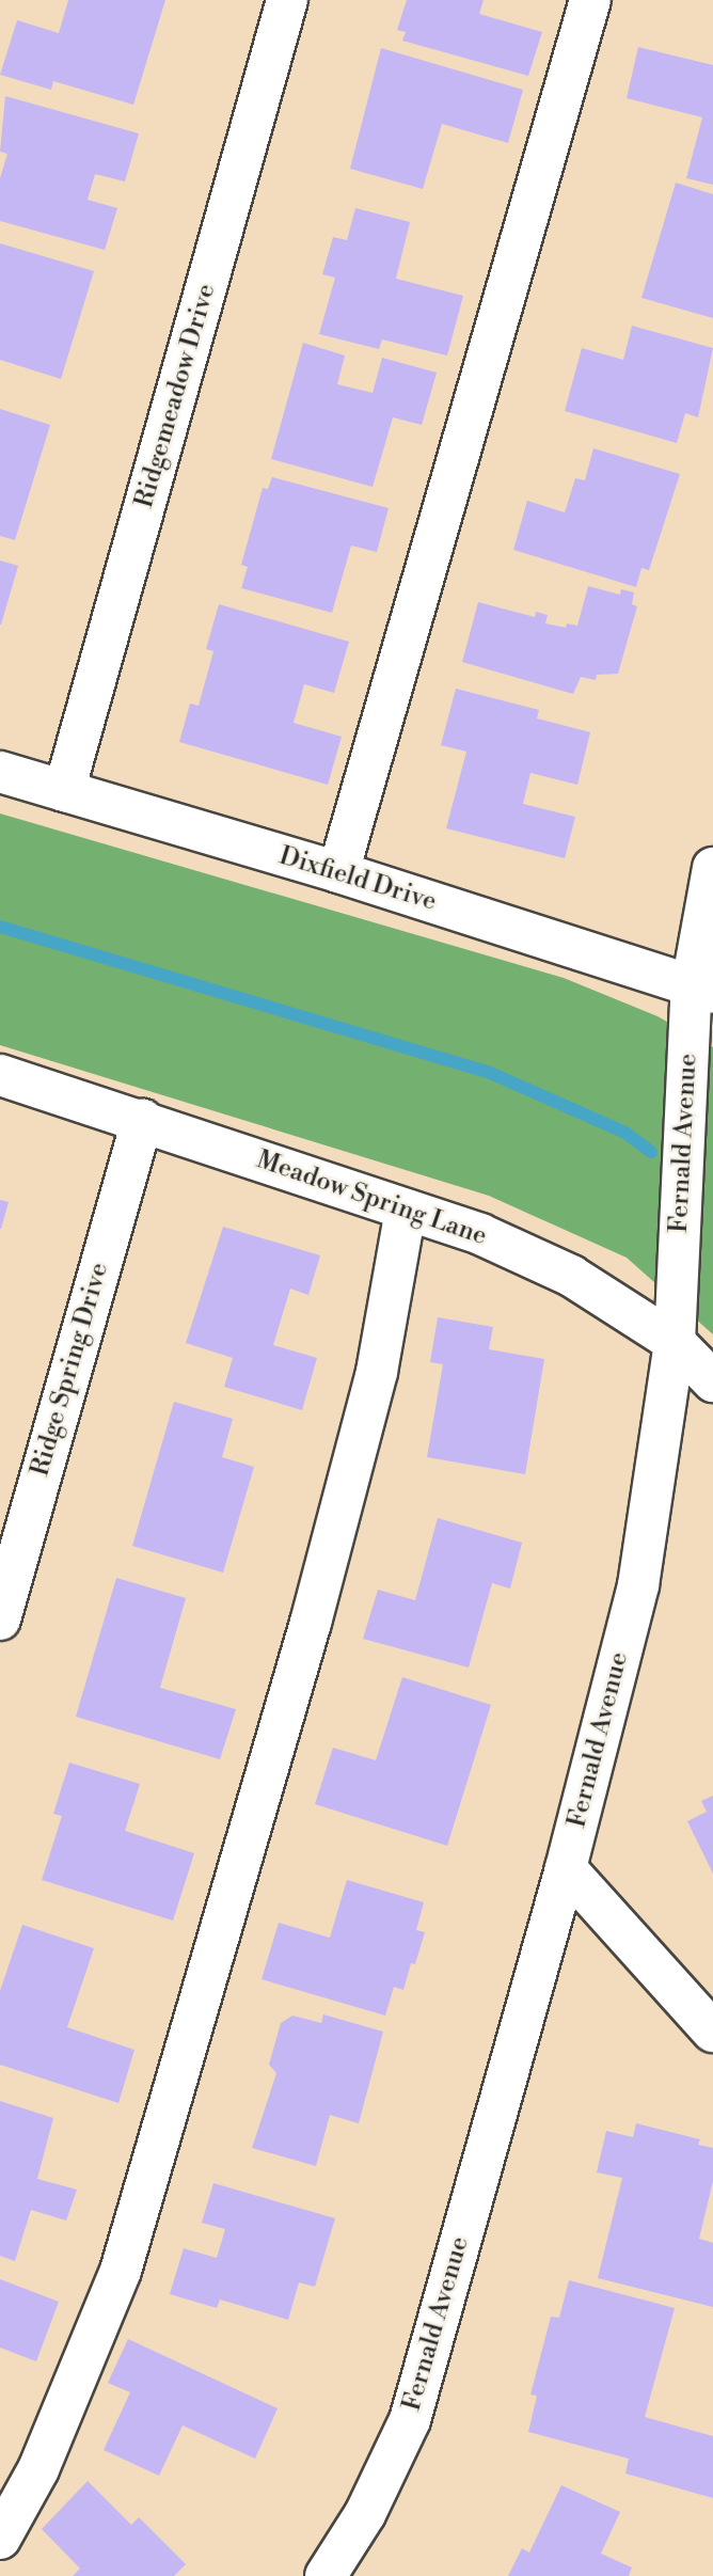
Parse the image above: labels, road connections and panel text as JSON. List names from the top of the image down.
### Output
{
  "streets": {
    "street": [
      "Ridgemeadow Drive",
      "Dixfield Drive",
      "Fernald Avenue",
      "Meadow Spring Lane",
      "Ridge Spring Drive"
    ]
  },
  "crossings": [
    ["Ridgemeadow Drive", "Dixfield Drive"],
    ["Dixfield Drive", "Fernald Avenue"],
    ["Fernald Avenue", "Meadow Spring Lane"],
    ["Meadow Spring Lane", "Ridge Spring Drive"]
  ]
}
